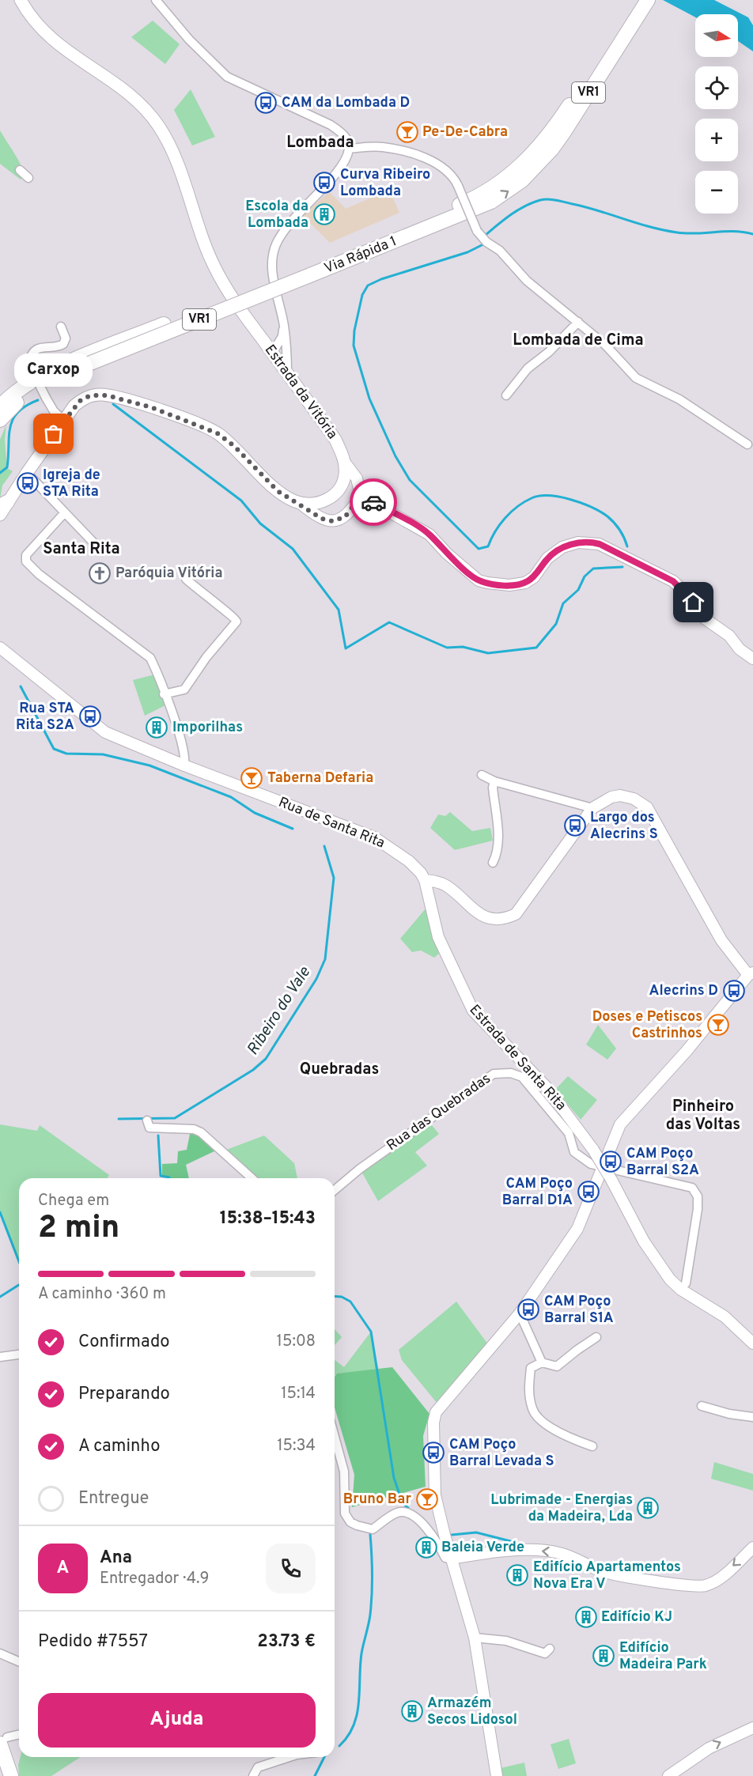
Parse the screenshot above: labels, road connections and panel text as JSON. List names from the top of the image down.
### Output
{
  "streets": {
    "highway": ["VR1", "Via Rápida 1"],
    "main road": ["Estrada da Vitória"],
    "street": ["Rua de Santa Rita", "Estrada de Santa Rita", "Rua das Quebradas"]
  },
  "crossings": [
    ["Rua de Santa Rita", "Estrada de Santa Rita"]
  ],
  "districts": [
    "Lombada",
    "Lombada de Cima",
    "Santa Rita",
    "Quebradas",
    "Pinheiro das Voltas"
  ],
  "water": ["Ribeiro do Vale"],
  "places": {
    "bus stop": [
      "CAM da Lombada D",
      "Curva Ribeiro Lombada",
      "Igreja de STA Rita",
      "Rua STA Rita S2A",
      "Largo dos Alecrins S",
      "Alecrins D",
      "CAM Poço Barral S2A",
      "CAM Poço Barral D1A",
      "CAM Poço Barral S1A",
      "CAM Poço Barral Levada S"
    ],
    "bar": [
      "Pe-De-Cabra",
      "Taberna Defaria",
      "Doses e Petiscos Castrinhos",
      "Bruno Bar"
    ],
    "building": [
      "Escola da Lombada",
      "Imporilhas",
      "Lubrimade - Energias da Madeira, Lda",
      "Baleia Verde",
      "Edifício Apartamentos Nova Era V",
      "Edifício KJ",
      "Edifício Madeira Park",
      "Armazém Secos Lidosol"
    ],
    "other": ["Carxop"],
    "church": ["Paróquia Vitória"]
  },
  "north": "right",
  "page": {
    "map_buttons": ["+", "−"],
    "bubble": "Carxop",
    "heading": ["2 min", "Chega em", "15:38–15:43"],
    "panel": [
      "Ana",
      "Entregador · 4.9",
      "Pedido #7557",
      "23.73 €"
    ],
    "bar": "A caminho · 360 m",
    "list": [
      ["Confirmado", "15:08"],
      ["Preparando", "15:14"],
      ["A caminho", "15:34"],
      "Entregue"
    ],
    "round": "A",
    "buttons": "Ajuda"
  }
}
